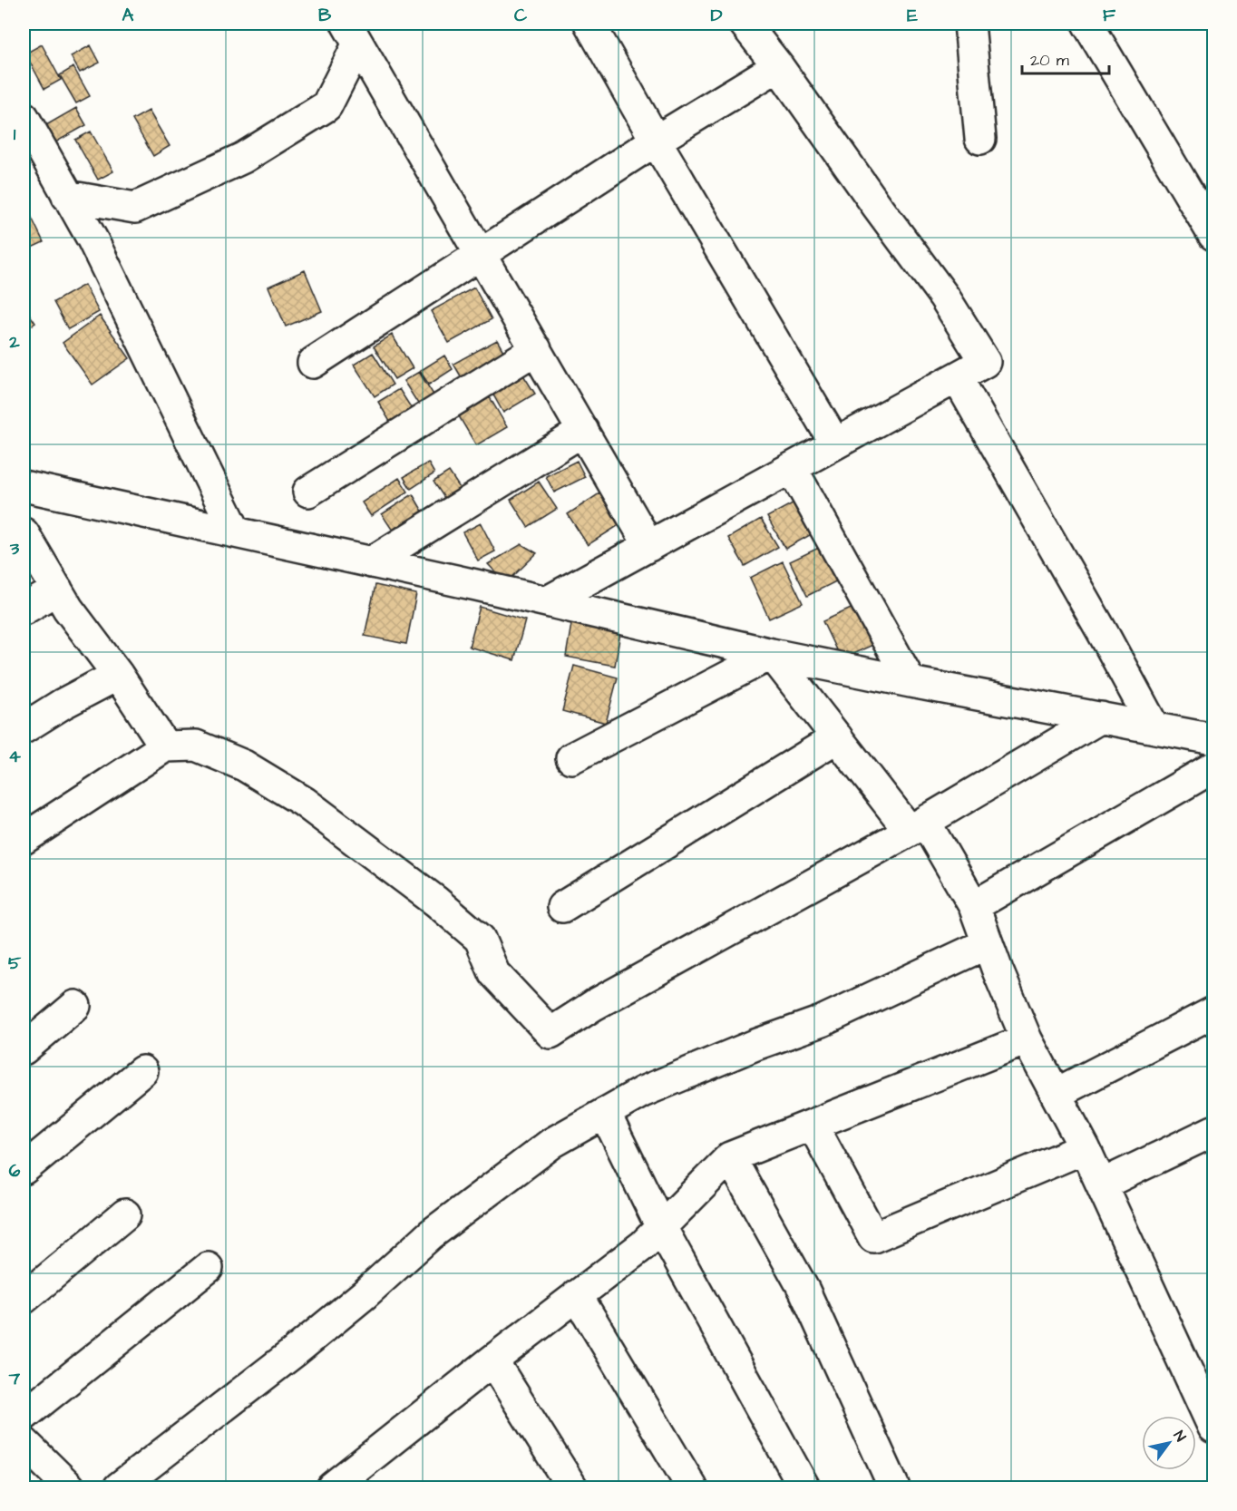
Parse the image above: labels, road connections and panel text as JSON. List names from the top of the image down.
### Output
{
  "scale_bar": "20 m",
  "north": "top right",
  "grid": {
    "columns": [
      "A",
      "B",
      "C",
      "D",
      "E",
      "F"
    ],
    "rows": [
      "1",
      "2",
      "3",
      "4",
      "5",
      "6",
      "7"
    ]
  }
}
